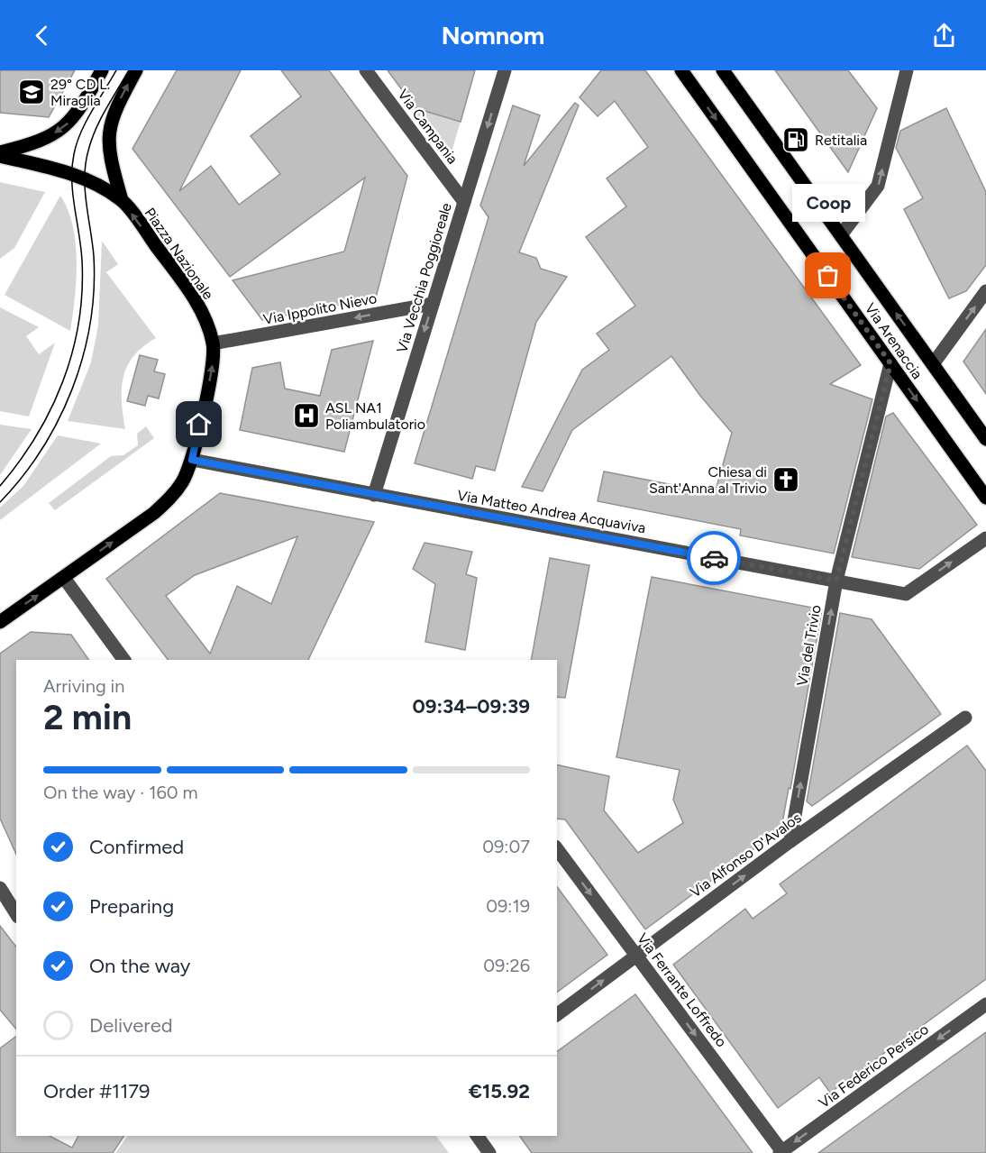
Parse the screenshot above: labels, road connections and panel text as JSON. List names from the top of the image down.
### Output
{
  "streets": {
    "main road": ["Piazza Nazionale", "Via Arenaccia"],
    "street": [
      "Via Campania",
      "Via Vecchia Poggioreale",
      "Via Ippolito Nievo",
      "Via Matteo Andrea Acquaviva",
      "Via del Trivio",
      "Via Alfonso D'Avalos",
      "Via Ferrante Loffredo",
      "Via Federico Persico"
    ]
  },
  "crossings": [
    ["Via Campania", "Via Vecchia Poggioreale"],
    ["Piazza Nazionale", "Via Ippolito Nievo"],
    ["Piazza Nazionale", "Via Matteo Andrea Acquaviva"],
    ["Via Vecchia Poggioreale", "Via Ippolito Nievo"],
    ["Via Vecchia Poggioreale", "Via Matteo Andrea Acquaviva"],
    ["Via Arenaccia", "Via del Trivio"],
    ["Via Matteo Andrea Acquaviva", "Via del Trivio"],
    ["Via del Trivio", "Via Alfonso D'Avalos"],
    ["Via Alfonso D'Avalos", "Via Ferrante Loffredo"],
    ["Via Ferrante Loffredo", "Via Federico Persico"]
  ],
  "one_way": [
    "Piazza Nazionale",
    "Via Vecchia Poggioreale",
    "Via Ippolito Nievo",
    "Via del Trivio",
    "Via Alfonso D'Avalos",
    "Via Ferrante Loffredo",
    "Via Federico Persico"
  ],
  "places": {
    "school or university": ["29° CD L. Miraglia"],
    "fuel station": ["Retitalia"],
    "other": ["Coop"],
    "hospital": ["ASL NA1 Poliambulatorio"],
    "church": ["Chiesa di Sant'Anna al Trivio"]
  },
  "page": {
    "header": "Nomnom",
    "bubble": "Coop",
    "heading": ["2 min", "Arriving in", "09:34–09:39"],
    "panel": ["Order #1179", "€15.92"],
    "bar": "On the way · 160 m",
    "list": [
      ["Confirmed", "09:07"],
      ["Preparing", "09:19"],
      ["On the way", "09:26"],
      "Delivered"
    ]
  }
}
